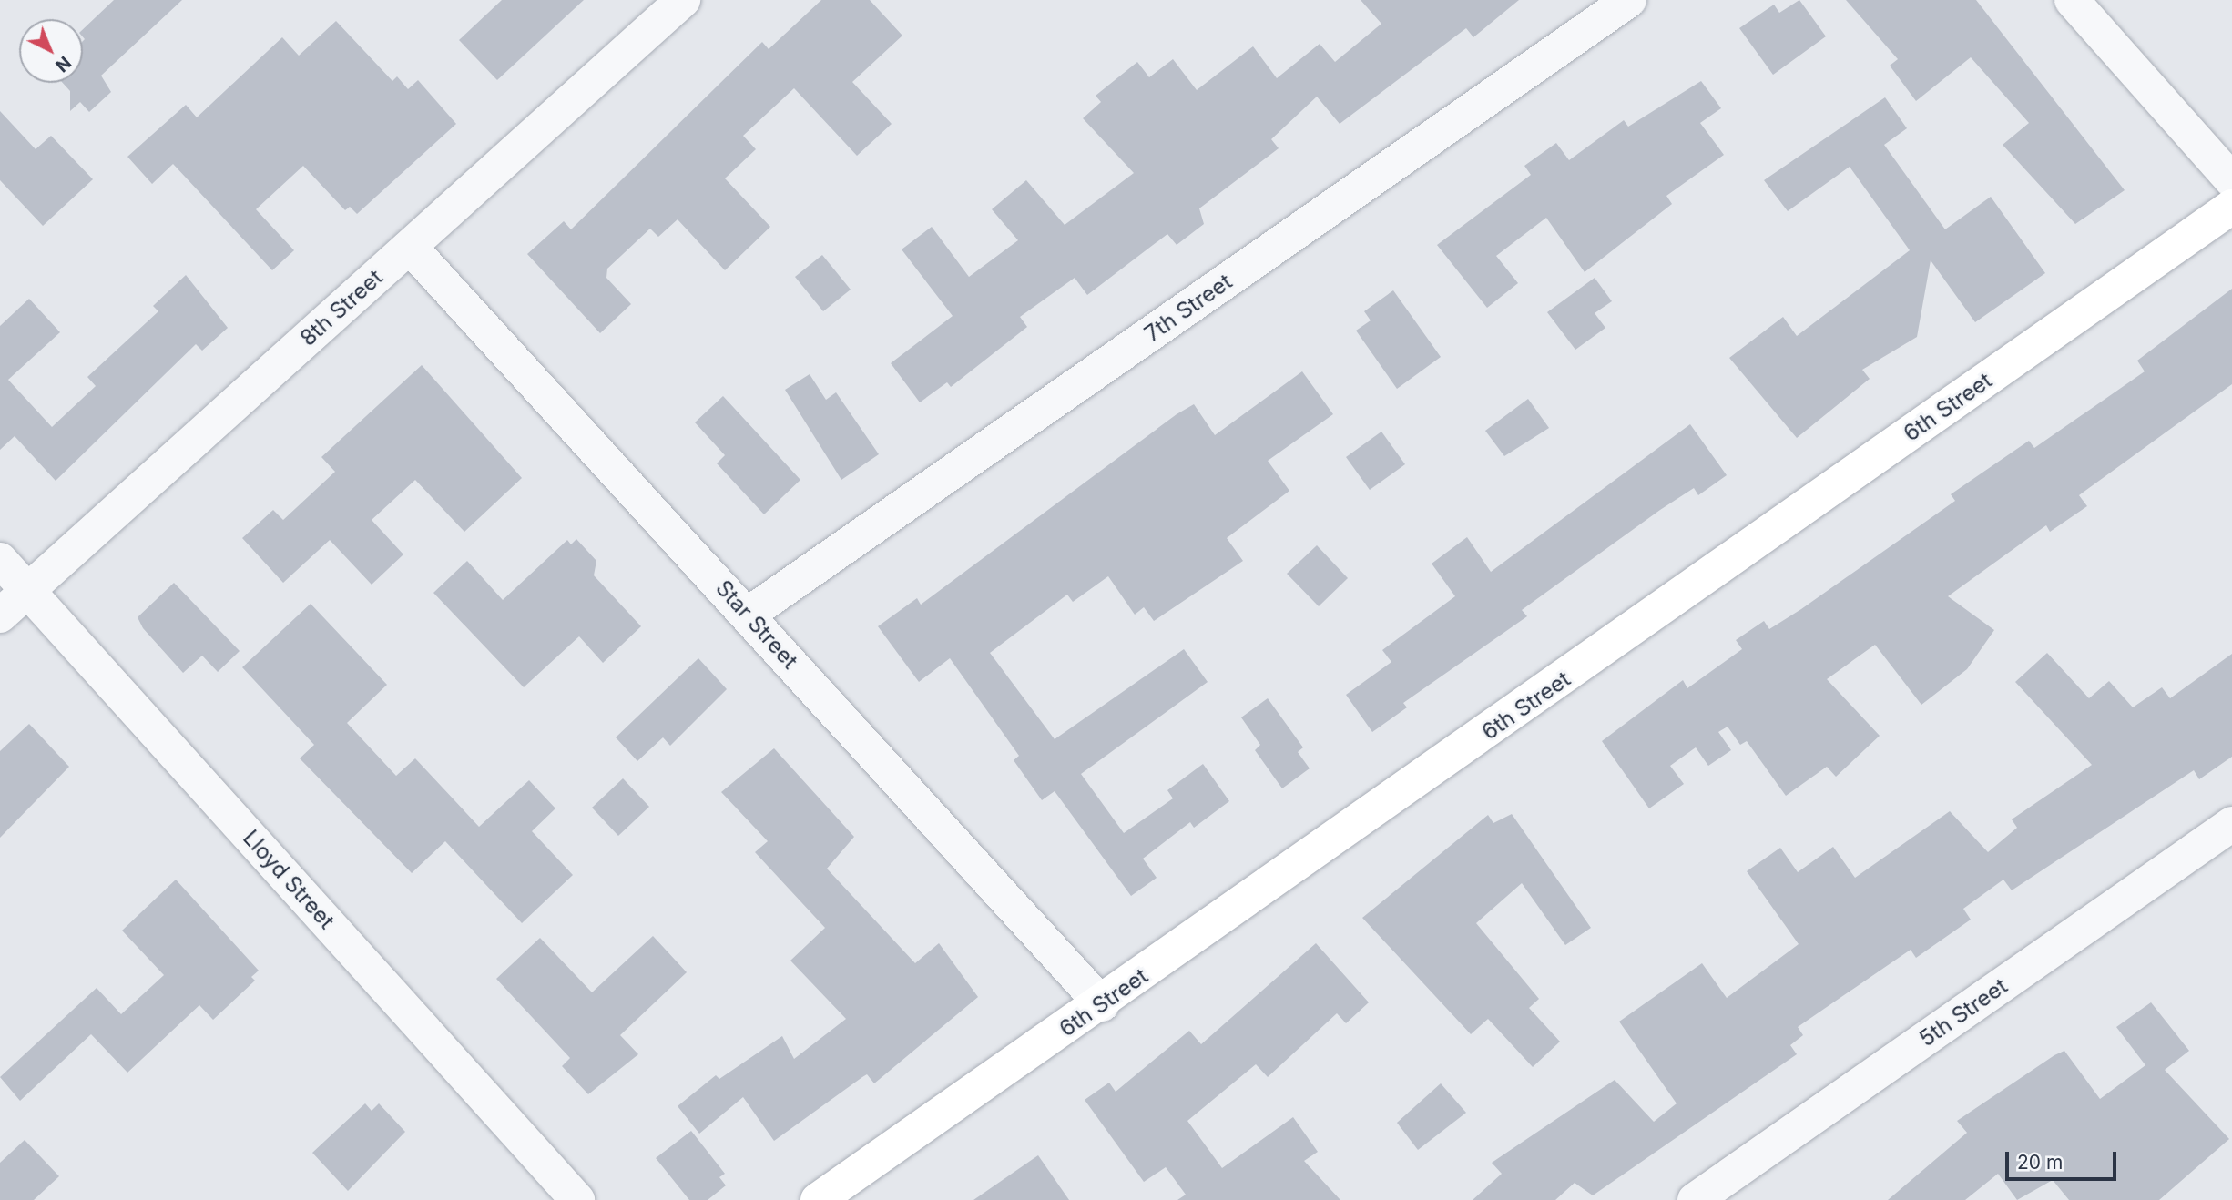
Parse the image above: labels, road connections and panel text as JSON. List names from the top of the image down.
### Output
{
  "streets": {
    "main road": ["6th Street"],
    "street": [
      "8th Street",
      "7th Street",
      "Star Street",
      "Lloyd Street",
      "5th Street"
    ]
  },
  "crossings": [
    ["8th Street", "Star Street"],
    ["8th Street", "Lloyd Street"],
    ["7th Street", "Star Street"],
    ["6th Street", "Star Street"]
  ],
  "scale_bar": "20 m",
  "north": "bottom right"
}
